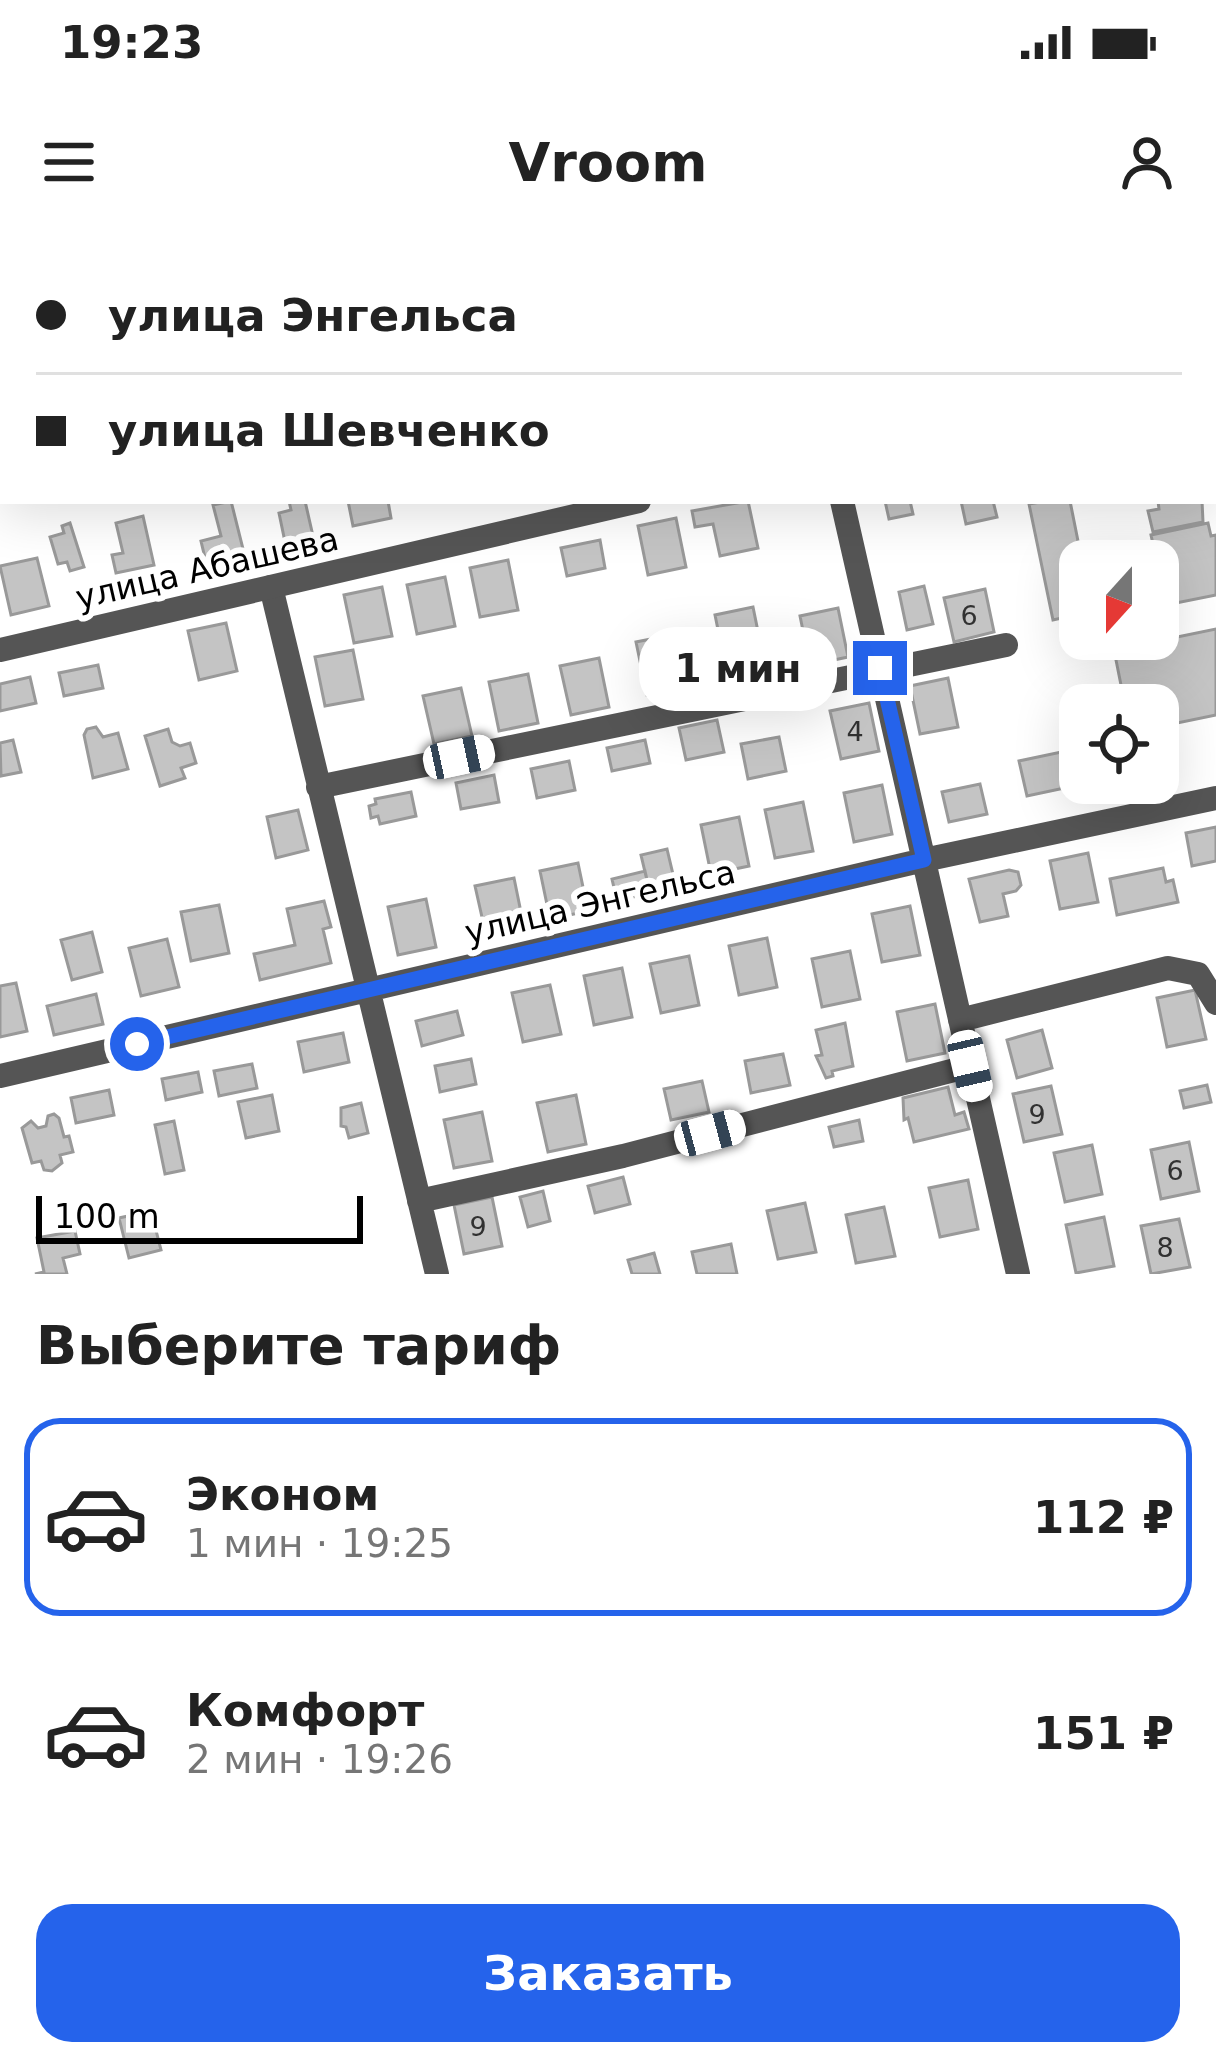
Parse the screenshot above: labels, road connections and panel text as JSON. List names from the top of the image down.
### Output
{
  "streets": {
    "street": ["улица Абашева", "улица Энгельса"]
  },
  "house_numbers": [
    "6",
    "4",
    "9",
    "6",
    "9",
    "8"
  ],
  "scale_bar": "100 m",
  "north": "bottom",
  "page": {
    "status": "19:23",
    "header": "Vroom",
    "banner": ["улица Энгельса", "улица Шевченко"],
    "bubble": "1 мин",
    "scale": "100 m",
    "heading": "Выберите тариф",
    "list": [
      {
        "name": "Эконом",
        "note": "1 мин · 19:25",
        "value": "112 ₽"
      },
      {
        "name": "Комфорт",
        "note": "2 мин · 19:26",
        "value": "151 ₽"
      }
    ],
    "buttons": "Заказать"
  }
}
